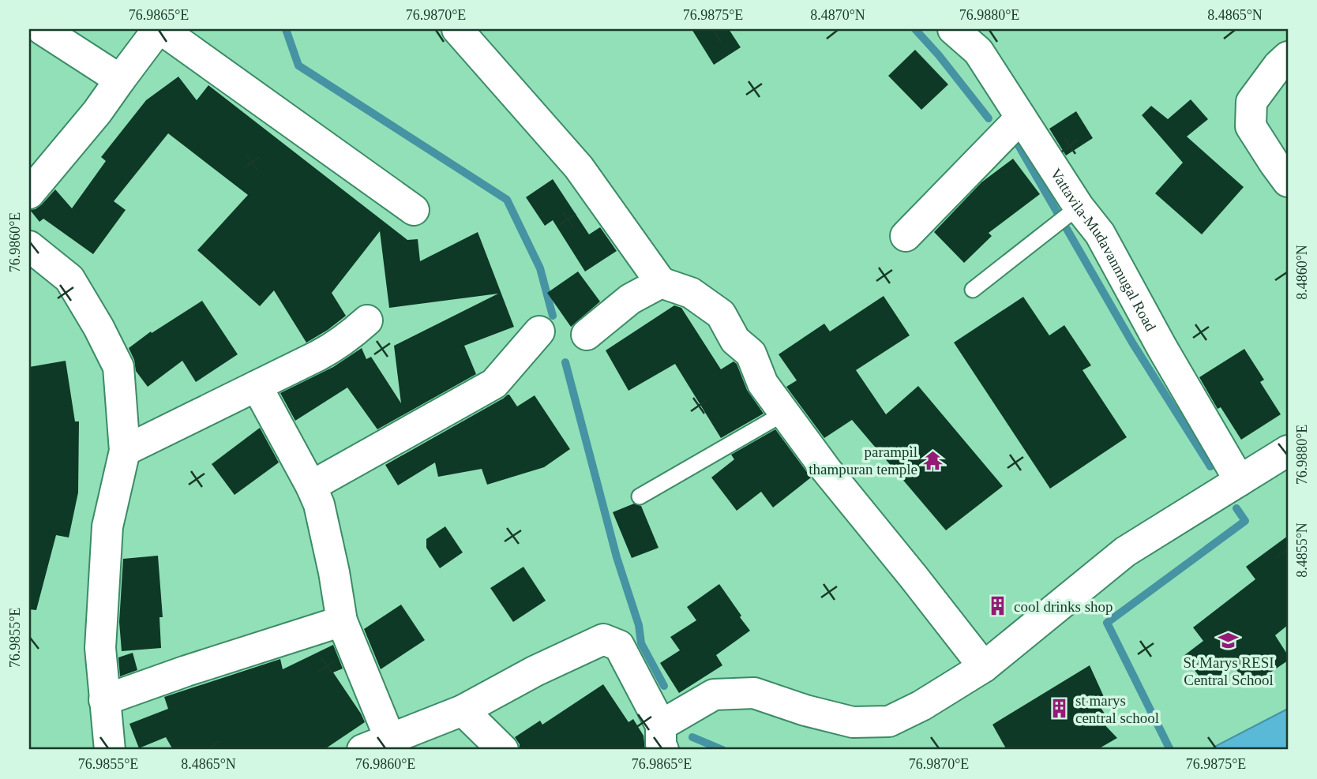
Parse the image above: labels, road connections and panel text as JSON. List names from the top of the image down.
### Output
{
  "streets": {
    "street": ["Vattavila-Mudavanmugal Road"]
  },
  "places": {
    "temple": ["parampil thampuran temple"],
    "building": ["cool drinks shop", "st marys central school"],
    "school or university": ["St Marys RESI Central School"]
  },
  "coordinates": [
    "76.9865°E",
    "76.9870°E",
    "76.9875°E",
    "8.4870°N",
    "76.9880°E",
    "8.4865°N",
    "76.9860°E",
    "8.4860°N",
    "8.4855°N",
    "76.9855°E"
  ]
}
